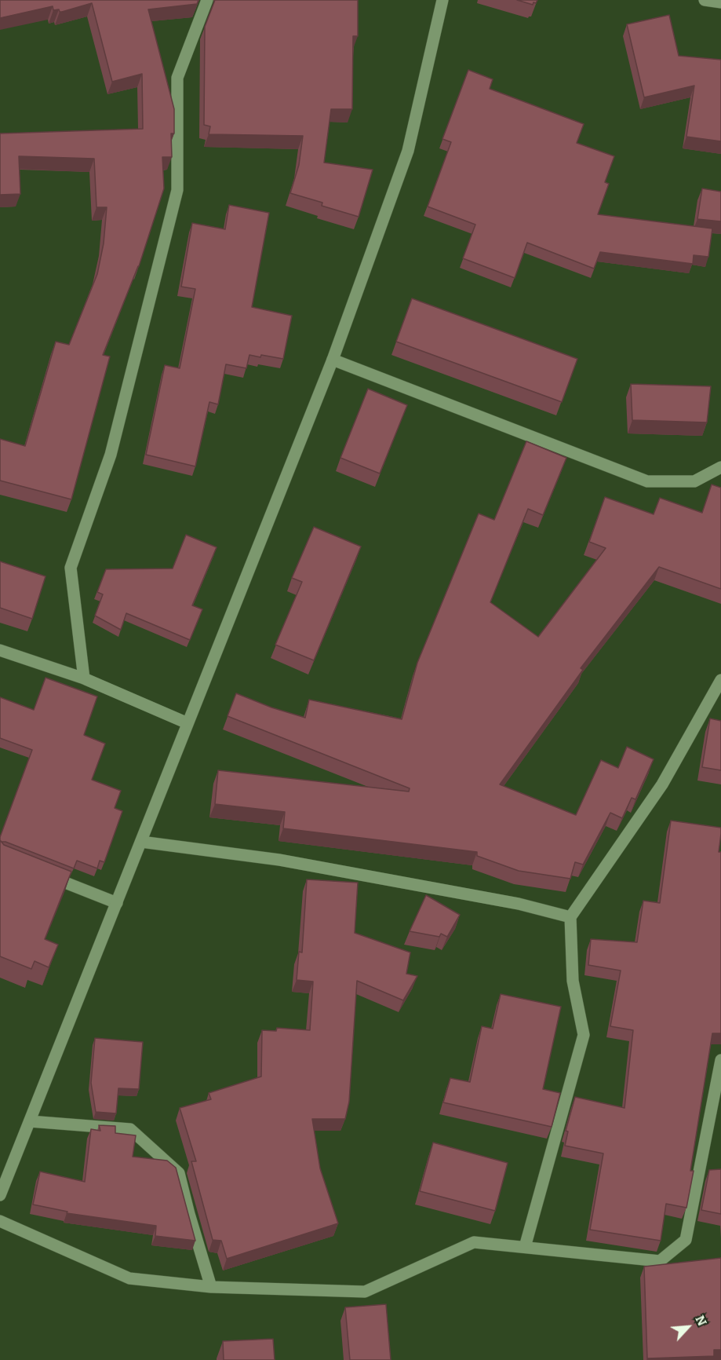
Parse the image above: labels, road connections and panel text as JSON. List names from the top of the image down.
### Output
{
  "north": "top right"
}
